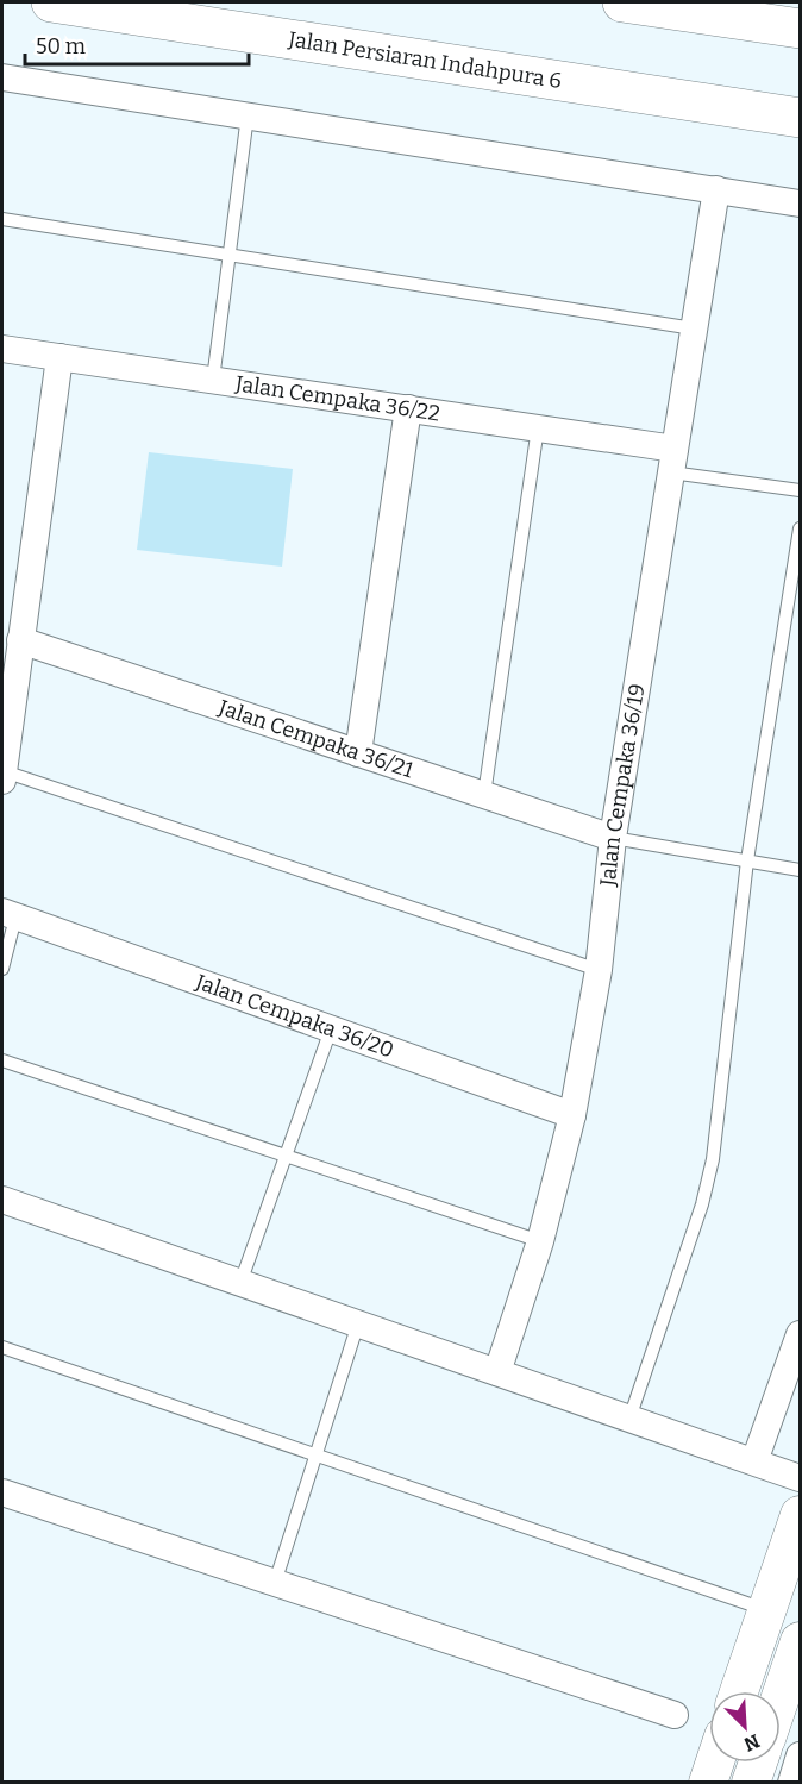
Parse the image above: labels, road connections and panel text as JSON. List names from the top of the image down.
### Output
{
  "streets": {
    "main road": ["Jalan Persiaran Indahpura 6"],
    "street": [
      "Jalan Cempaka 36/22",
      "Jalan Cempaka 36/21",
      "Jalan Cempaka 36/19",
      "Jalan Cempaka 36/20"
    ]
  },
  "crossings": [
    ["Jalan Cempaka 36/22", "Jalan Cempaka 36/19"],
    ["Jalan Cempaka 36/21", "Jalan Cempaka 36/19"],
    ["Jalan Cempaka 36/19", "Jalan Cempaka 36/20"]
  ],
  "scale_bar": "50 m",
  "north": "bottom right"
}
